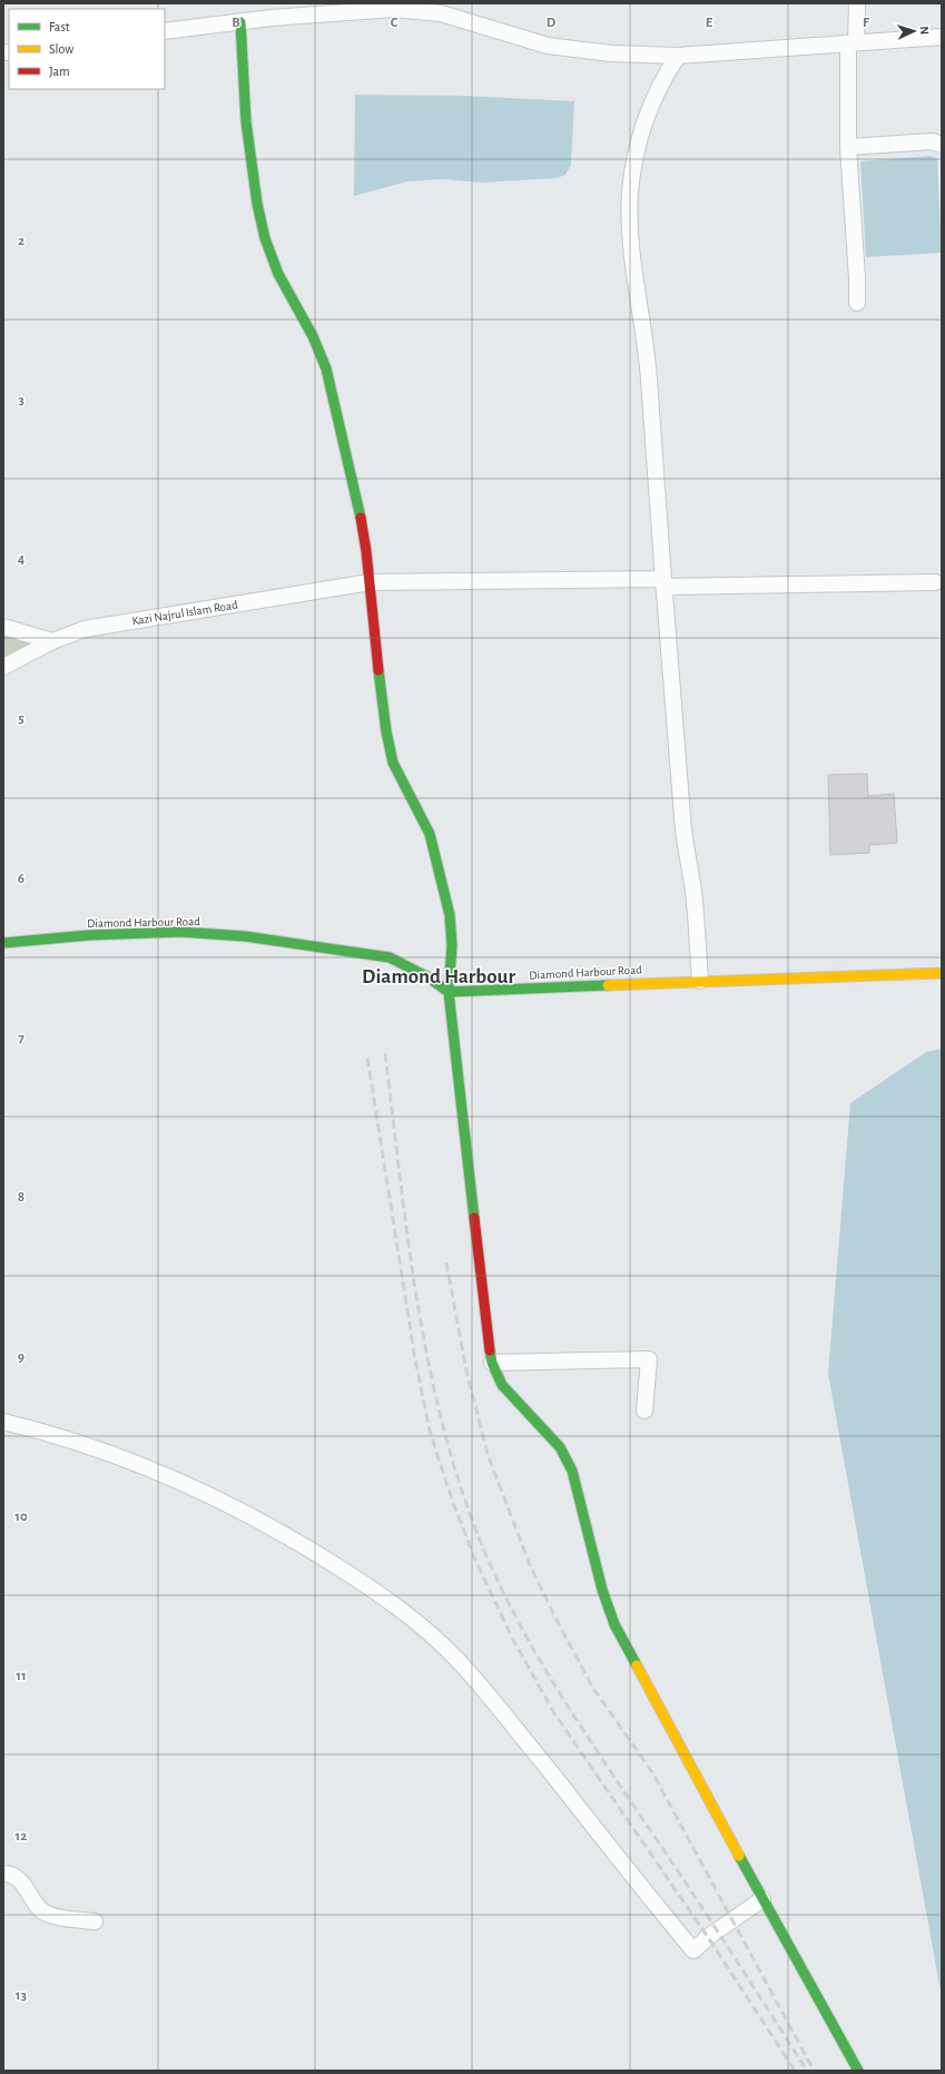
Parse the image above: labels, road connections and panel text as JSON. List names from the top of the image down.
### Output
{
  "streets": {
    "main road": ["Diamond Harbour Road"],
    "street": ["Kazi Najrul Islam Road"]
  },
  "districts": ["Diamond Harbour"],
  "legend": ["Fast", "Slow", "Jam"],
  "north": "right",
  "grid": {
    "columns": [
      "B",
      "C",
      "D",
      "E",
      "F"
    ],
    "rows": [
      "2",
      "3",
      "4",
      "5",
      "6",
      "7",
      "8",
      "9",
      "10",
      "11",
      "12",
      "13"
    ]
  }
}
